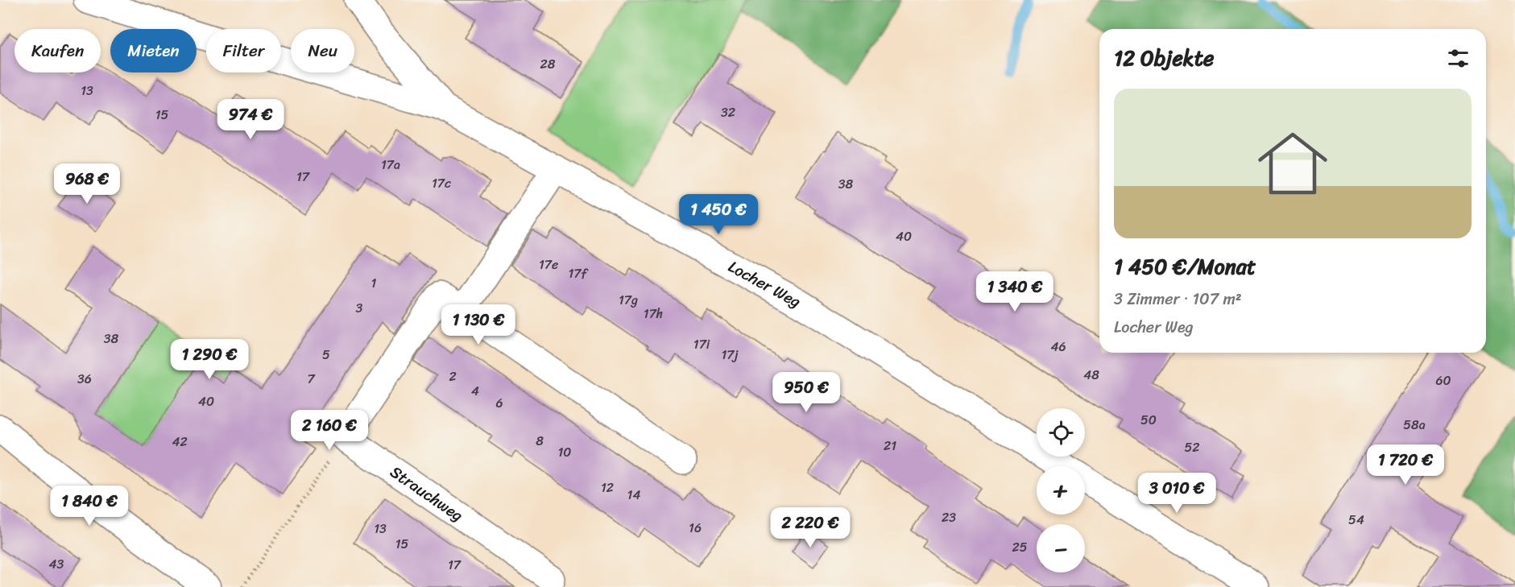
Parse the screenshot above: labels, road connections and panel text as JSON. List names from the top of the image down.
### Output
{
  "streets": {
    "street": ["Locher Weg", "Strauchweg"]
  },
  "house_numbers": [
    "28",
    "13",
    "32",
    "15",
    "17a",
    "17",
    "17c",
    "38",
    "40",
    "17e",
    "17f",
    "1",
    "17g",
    "3",
    "17h",
    "38",
    "17i",
    "46",
    "5",
    "17j",
    "48",
    "2",
    "36",
    "7",
    "60",
    "4",
    "40",
    "6",
    "50",
    "58a",
    "8",
    "42",
    "21",
    "52",
    "10",
    "12",
    "14",
    "23",
    "54",
    "16",
    "13",
    "15",
    "25",
    "43",
    "17"
  ],
  "page": {
    "chip": [
      "Kaufen",
      "Mieten",
      "Filter",
      "Neu"
    ],
    "heading": "12 Objekte",
    "list": [
      {
        "name": "1 450 €/Monat",
        "note": "3 Zimmer · 107 m² · Locher Weg"
      }
    ],
    "price": [
      "974 €",
      "968 €",
      "1 450 €",
      "1 340 €",
      "1 130 €",
      "1 290 €",
      "950 €",
      "2 160 €",
      "1 720 €",
      "3 010 €",
      "1 840 €",
      "2 220 €"
    ],
    "map_buttons": ["+", "−"]
  }
}
